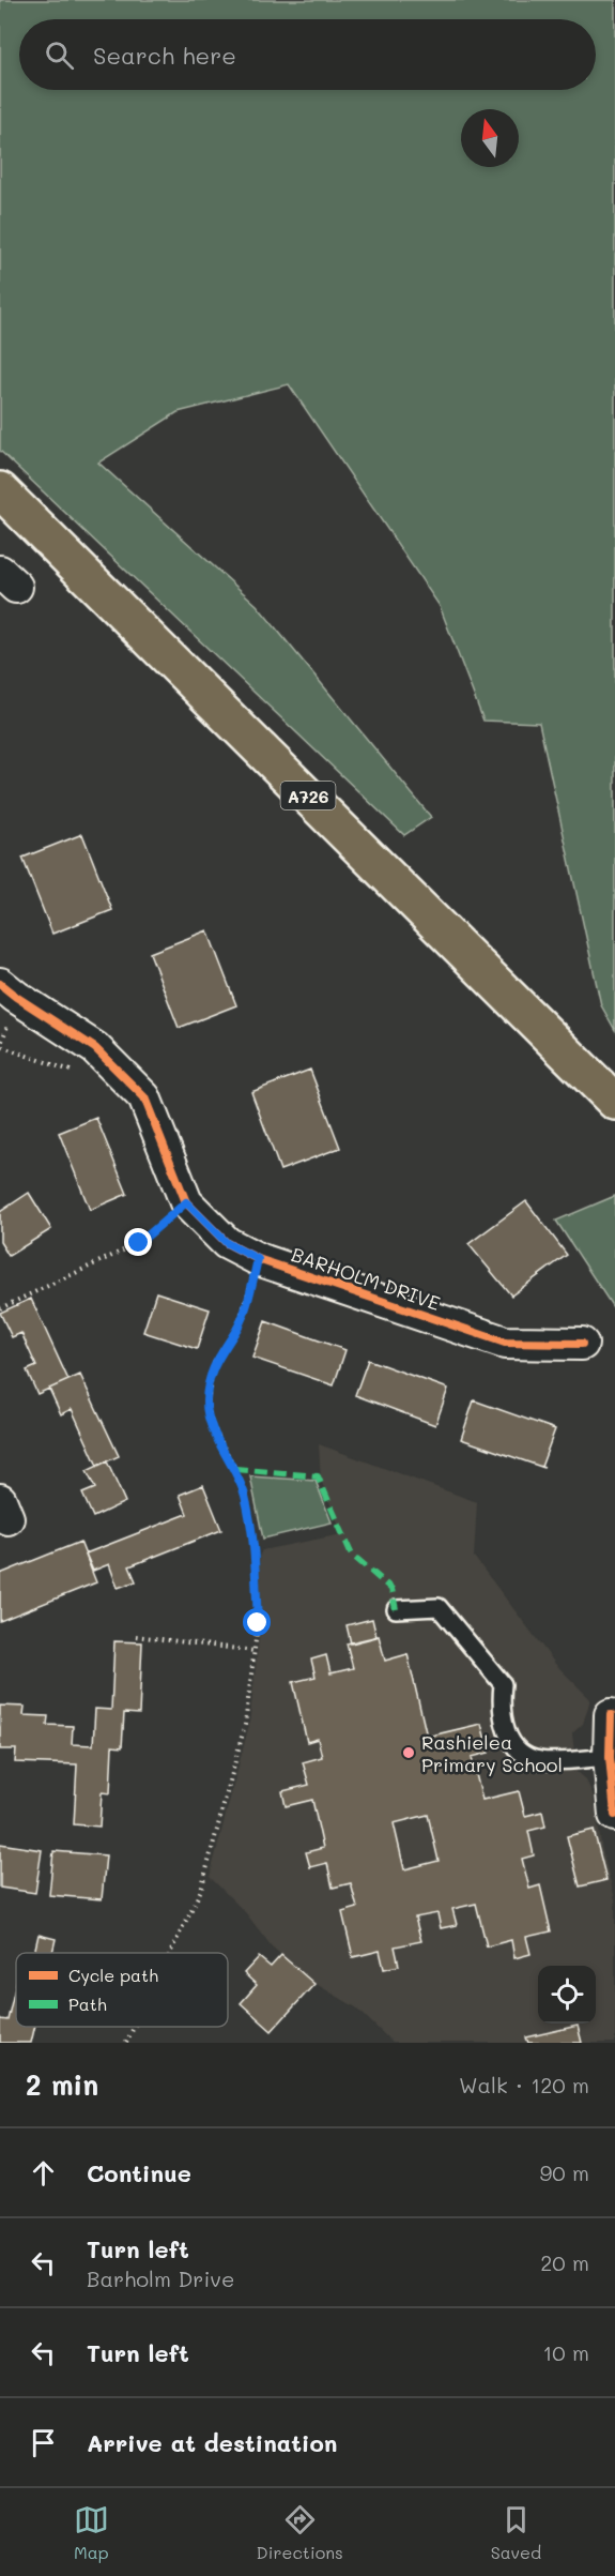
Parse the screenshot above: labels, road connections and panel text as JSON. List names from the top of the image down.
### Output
{
  "streets": {
    "main road": ["A726"],
    "street": ["BARHOLM DRIVE"]
  },
  "places": ["Rashielea Primary School"],
  "legend": ["Cycle path", "Path"],
  "north": "top",
  "page": {
    "search": "Search here",
    "heading": ["2 min", "Walk · 120 m"],
    "list": [
      ["Continue", "90 m"],
      ["Turn left", "Barholm Drive", "20 m"],
      ["Turn left", "10 m"],
      "Arrive at destination"
    ],
    "nav": ["Map", "Directions", "Saved"]
  }
}
